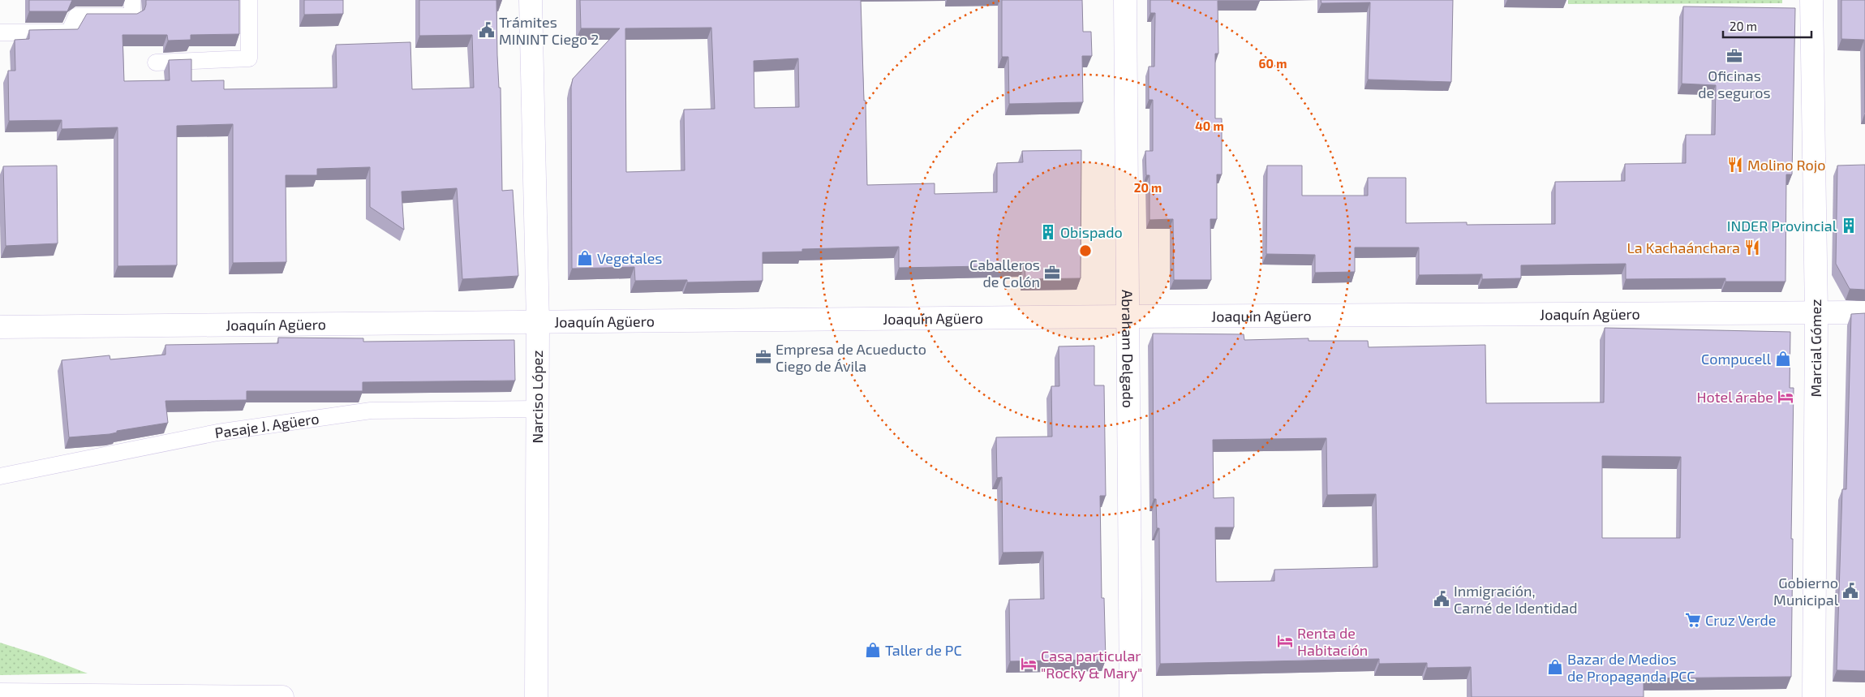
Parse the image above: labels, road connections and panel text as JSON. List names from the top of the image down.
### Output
{
  "streets": {
    "street": [
      "Joaquín Agüero",
      "Marcial Gómez",
      "Abraham Delgado",
      "Narciso López"
    ],
    "lane": ["Pasaje J. Agüero"]
  },
  "crossings": [
    ["Joaquín Agüero", "Marcial Gómez"],
    ["Joaquín Agüero", "Abraham Delgado"],
    ["Joaquín Agüero", "Narciso López"],
    ["Narciso López", "Pasaje J. Agüero"]
  ],
  "places": {
    "public building": ["Trámites MININT Ciego 2", "Gobierno Municipal", "Inmigración, Carné de Identidad"],
    "office": ["Oficinas de seguros", "Caballeros de Colón", "Empresa de Acueducto Ciego de Ávila"],
    "restaurant": ["Molino Rojo", "La Kachaánchara"],
    "building": ["INDER Provincial", "Obispado"],
    "shop": [
      "Vegetales",
      "Compucell",
      "Taller de PC",
      "Bazar de Medios de Propaganda PCC"
    ],
    "hotel": ["Hotel árabe", "Renta de Habitación", "Casa particular \"Rocky & Mary\""],
    "supermarket": ["Cruz Verde"]
  },
  "scale_bar": "20 m",
  "rings": ["60 m", "40 m", "20 m"]
}
